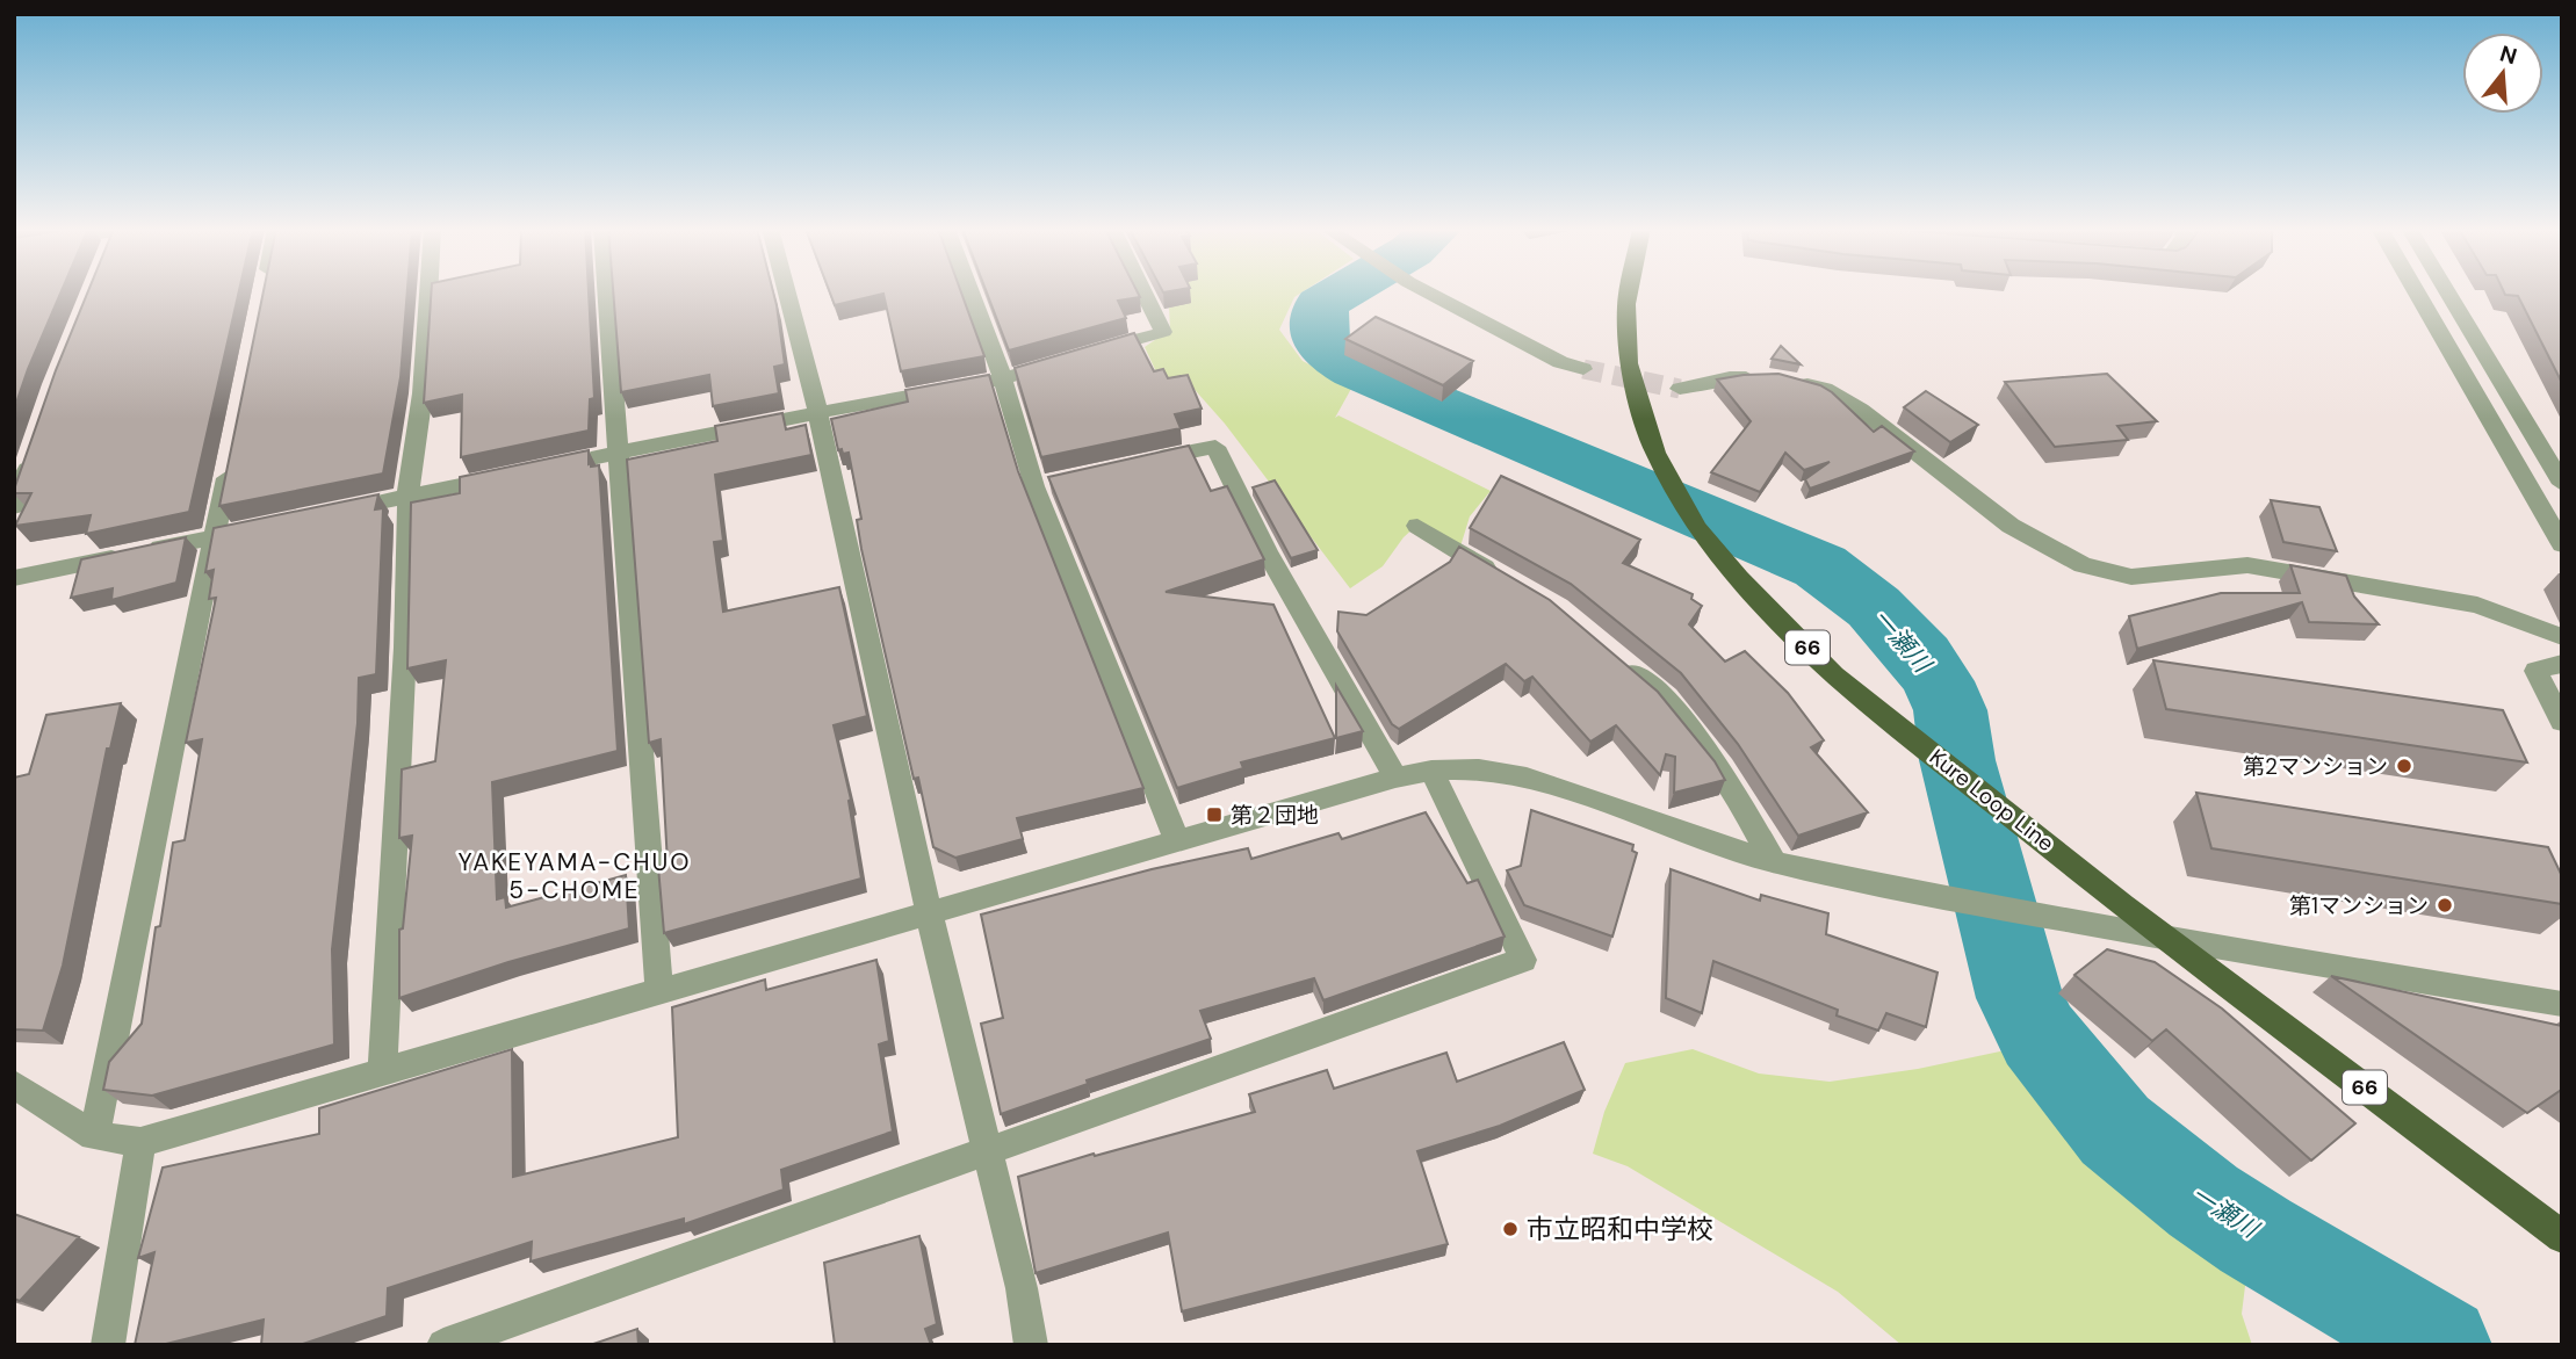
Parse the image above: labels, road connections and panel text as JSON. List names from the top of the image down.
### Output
{
  "streets": {
    "main road": ["66", "Kure Loop Line"]
  },
  "districts": ["YAKEYAMA-CHUO 5-CHOME"],
  "water": ["一瀬川"],
  "places": {
    "other": ["第2マンション", "第1マンション", "市立昭和中学校"],
    "transit": ["第２団地"]
  },
  "north": "top"
}
